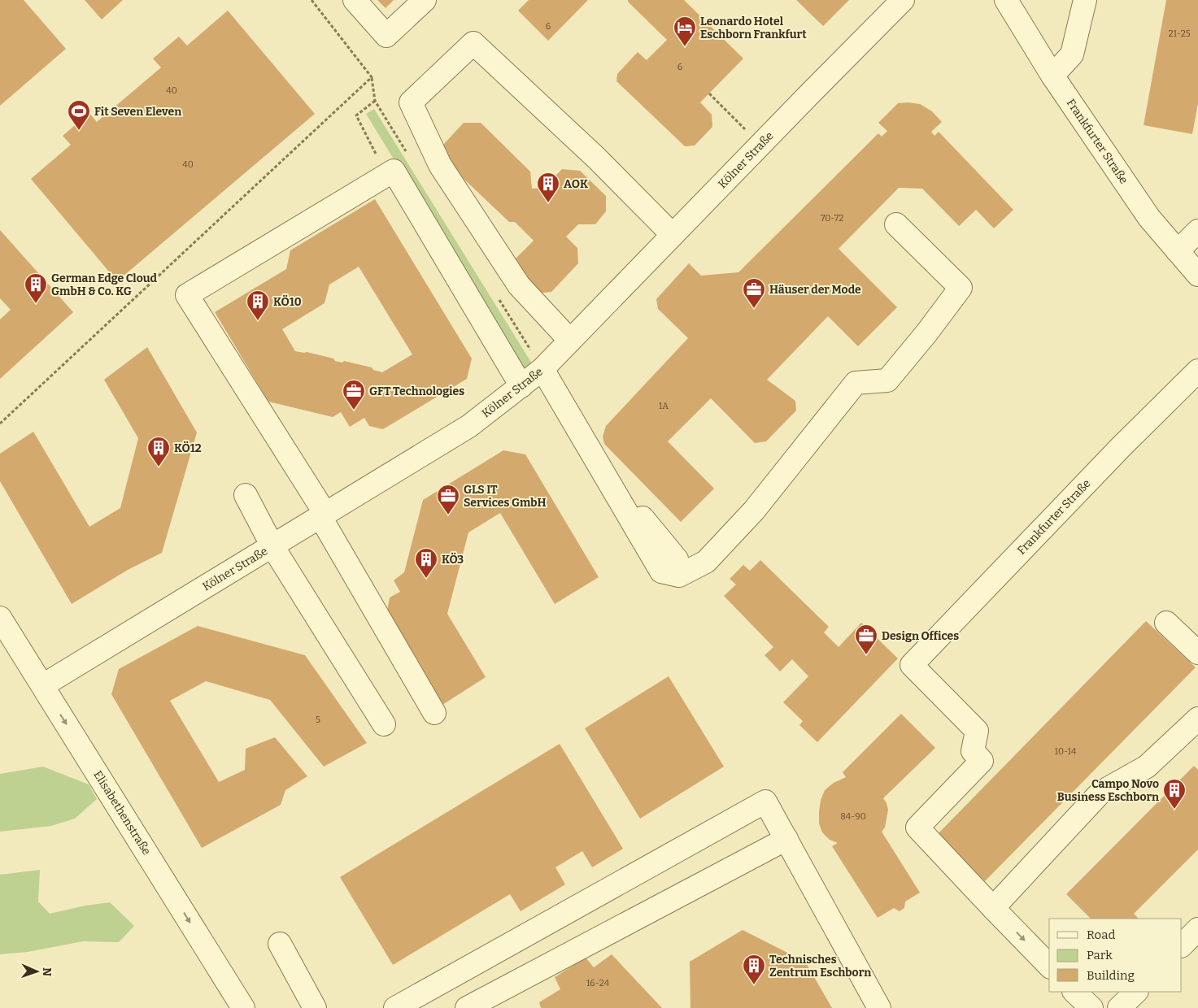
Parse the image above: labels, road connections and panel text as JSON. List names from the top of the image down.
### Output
{
  "streets": {
    "street": ["Frankfurter Straße", "Kölner Straße", "Elisabethenstraße"]
  },
  "crossings": [
    ["Kölner Straße", "Elisabethenstraße"]
  ],
  "one_way": ["Elisabethenstraße"],
  "places": {
    "hotel": ["Leonardo Hotel Eschborn Frankfurt"],
    "sports": ["Fit Seven Eleven"],
    "building": [
      "AOK",
      "German Edge Cloud GmbH & Co. KG",
      "KÖ10",
      "KÖ12",
      "KÖ3",
      "Campo Novo Business Eschborn",
      "Technisches Zentrum Eschborn"
    ],
    "office": [
      "Häuser der Mode",
      "GFT Technologies",
      "GLS IT Services GmbH",
      "Design Offices"
    ]
  },
  "house_numbers": [
    "6",
    "21-25",
    "6",
    "40",
    "40",
    "70-72",
    "1A",
    "5",
    "10-14",
    "84-90",
    "16-24"
  ],
  "legend": ["Road", "Park", "Building"],
  "north": "right"
}
